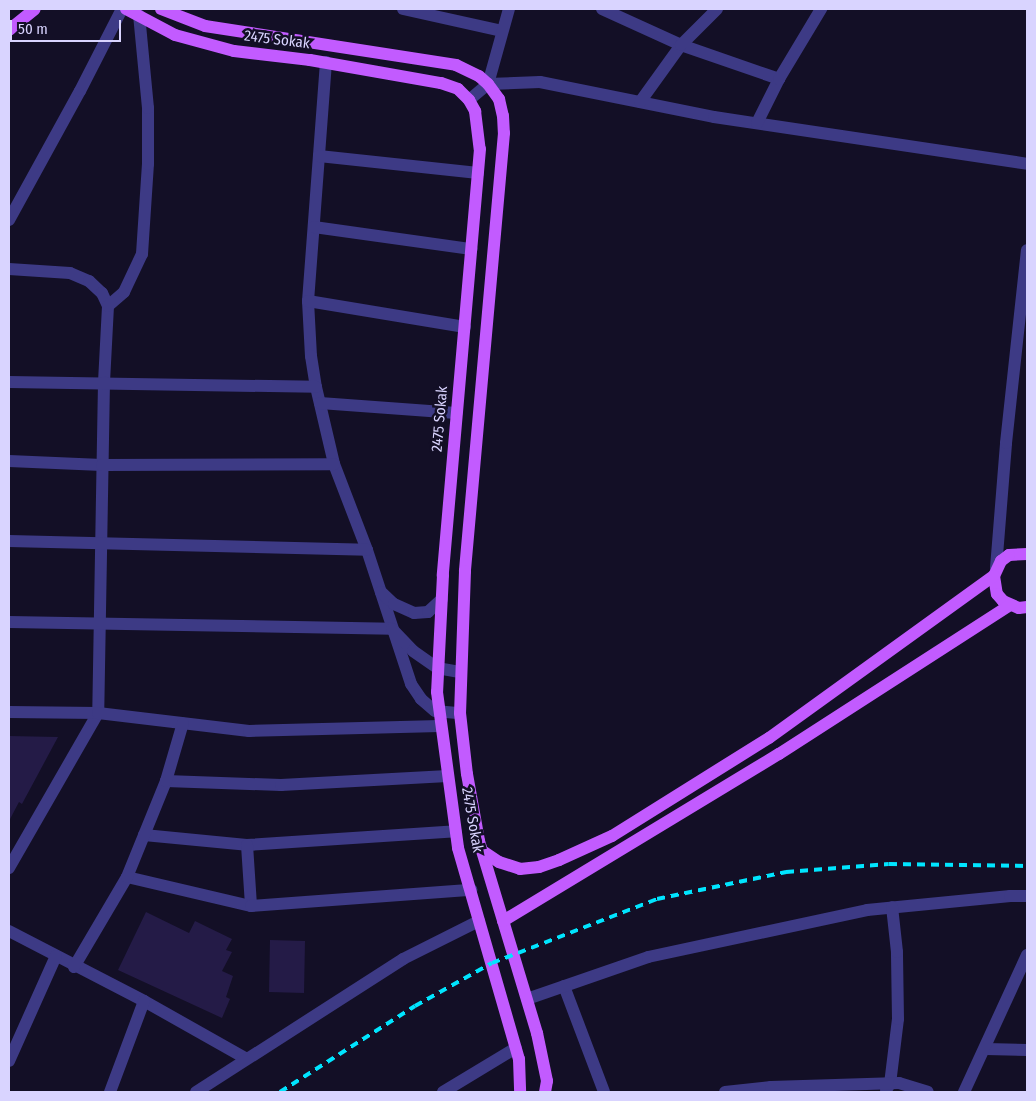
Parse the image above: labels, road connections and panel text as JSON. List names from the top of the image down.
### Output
{
  "streets": {
    "main road": ["2475 Sokak"]
  },
  "scale_bar": "50 m"
}
